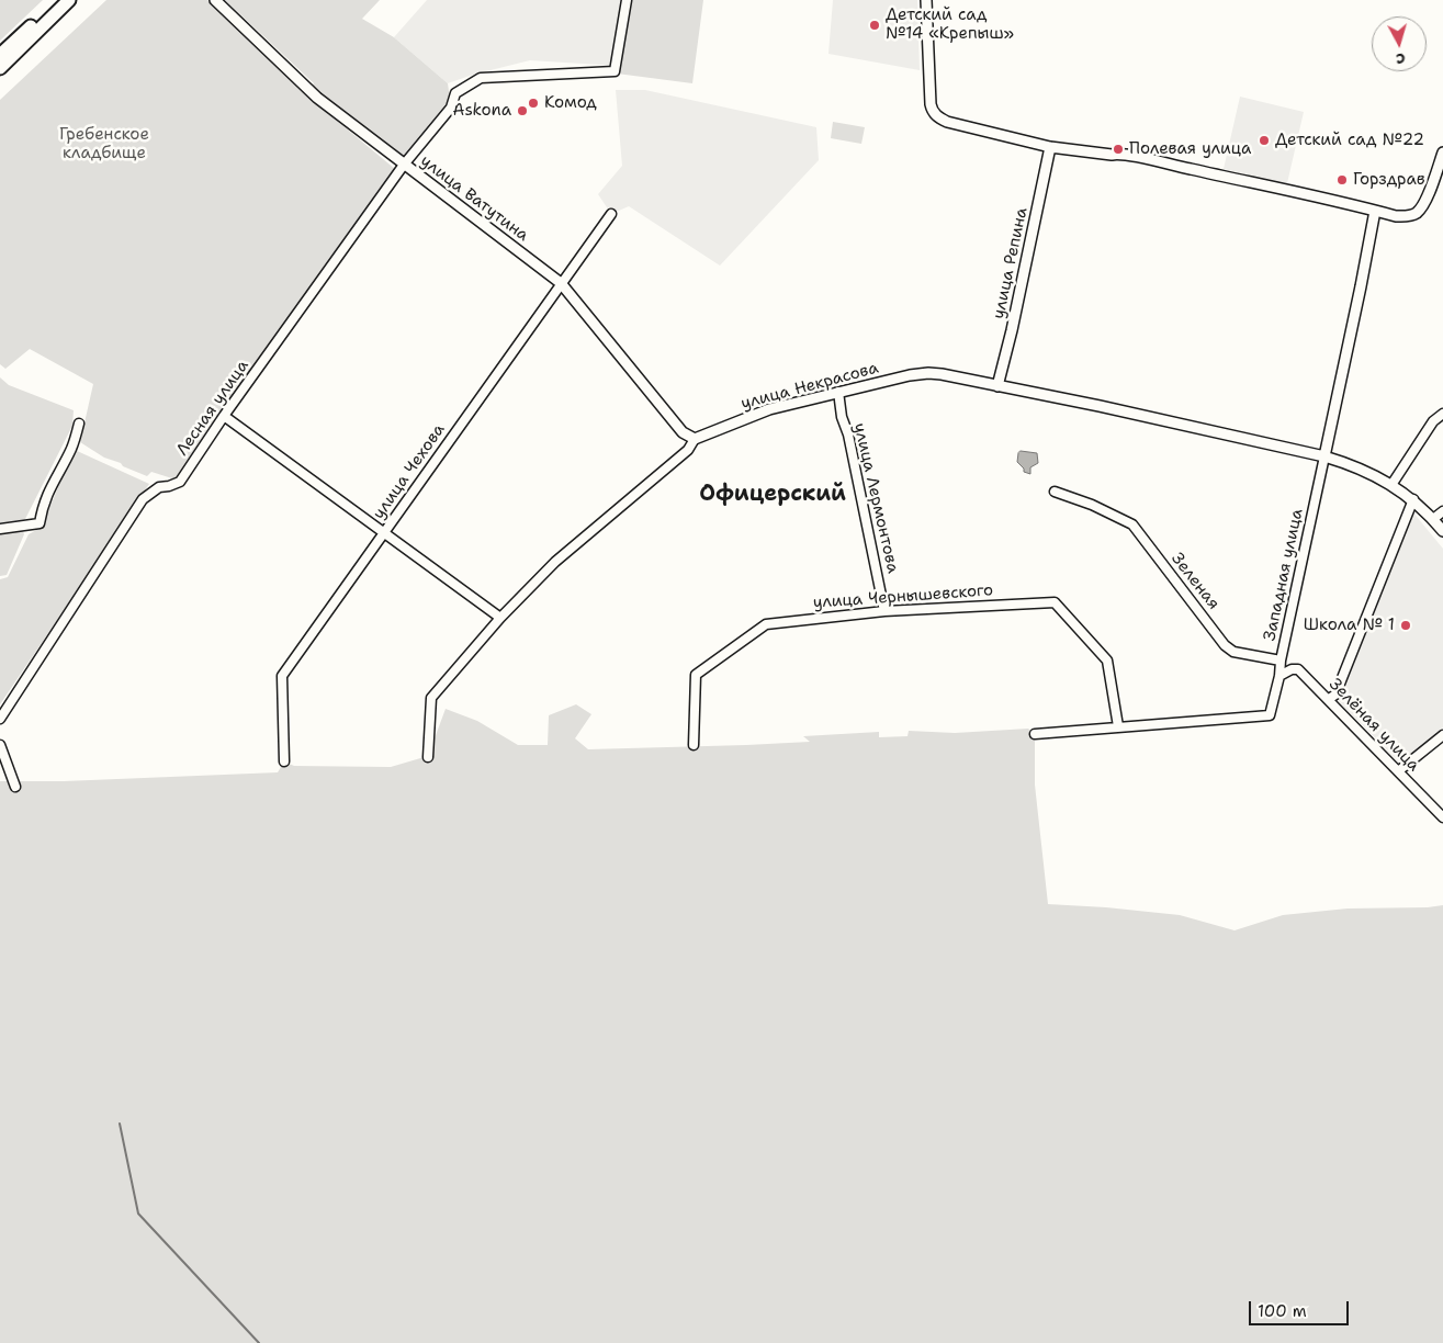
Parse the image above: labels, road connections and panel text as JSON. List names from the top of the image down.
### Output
{
  "streets": {
    "street": [
      "улица Ватутина",
      "улица Репина",
      "улица Некрасова",
      "Лесная улица",
      "улица Чехова",
      "улица Лермонтова",
      "Западная улица",
      "Зеленая",
      "улица Чернышевского",
      "Зелёная улица"
    ]
  },
  "crossings": [
    ["улица Ватутина", "улица Некрасова"],
    ["улица Ватутина", "Лесная улица"],
    ["улица Ватутина", "улица Чехова"],
    ["улица Репина", "улица Некрасова"],
    ["улица Некрасова", "улица Лермонтова"],
    ["улица Некрасова", "Западная улица"],
    ["улица Лермонтова", "улица Чернышевского"],
    ["Западная улица", "Зеленая"],
    ["Западная улица", "улица Чернышевского"],
    ["Западная улица", "Зелёная улица"]
  ],
  "districts": ["Офицерский"],
  "parks": ["Гребенское кладбище"],
  "places": [
    "Детский сад №14 «Крепыш»",
    "Комод",
    "Askona",
    "Детский сад №22",
    "Полевая улица",
    "Горздрав",
    "Школа № 1"
  ],
  "scale_bar": "100 m",
  "north": "bottom"
}
